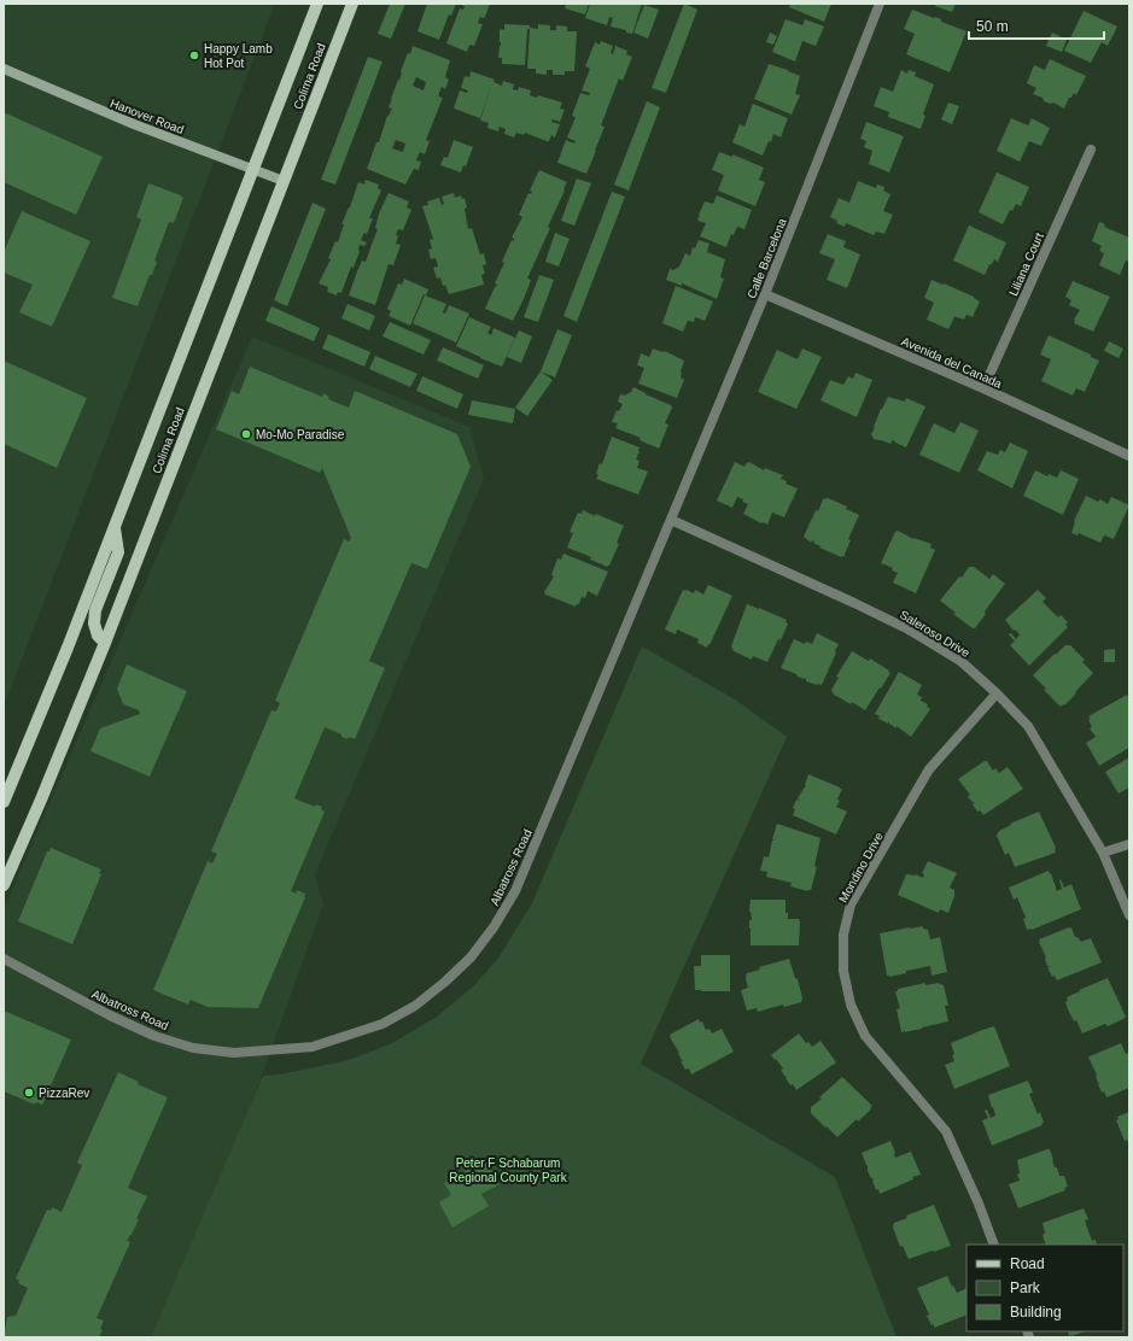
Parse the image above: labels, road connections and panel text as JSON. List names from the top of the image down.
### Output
{
  "streets": {
    "main road": ["Colima Road"],
    "street": [
      "Hanover Road",
      "Calle Barcelona",
      "Liliana Court",
      "Avenida del Canada",
      "Saleroso Drive",
      "Albatross Road",
      "Mondino Drive"
    ]
  },
  "crossings": [
    ["Colima Road", "Hanover Road"],
    ["Calle Barcelona", "Avenida del Canada"],
    ["Calle Barcelona", "Saleroso Drive"],
    ["Calle Barcelona", "Albatross Road"],
    ["Liliana Court", "Avenida del Canada"],
    ["Saleroso Drive", "Albatross Road"],
    ["Saleroso Drive", "Mondino Drive"]
  ],
  "parks": ["Peter F Schabarum Regional County Park"],
  "places": ["Happy Lamb Hot Pot", "Mo-Mo Paradise", "PizzaRev"],
  "legend": ["Road", "Park", "Building"],
  "scale_bar": "50 m"
}
